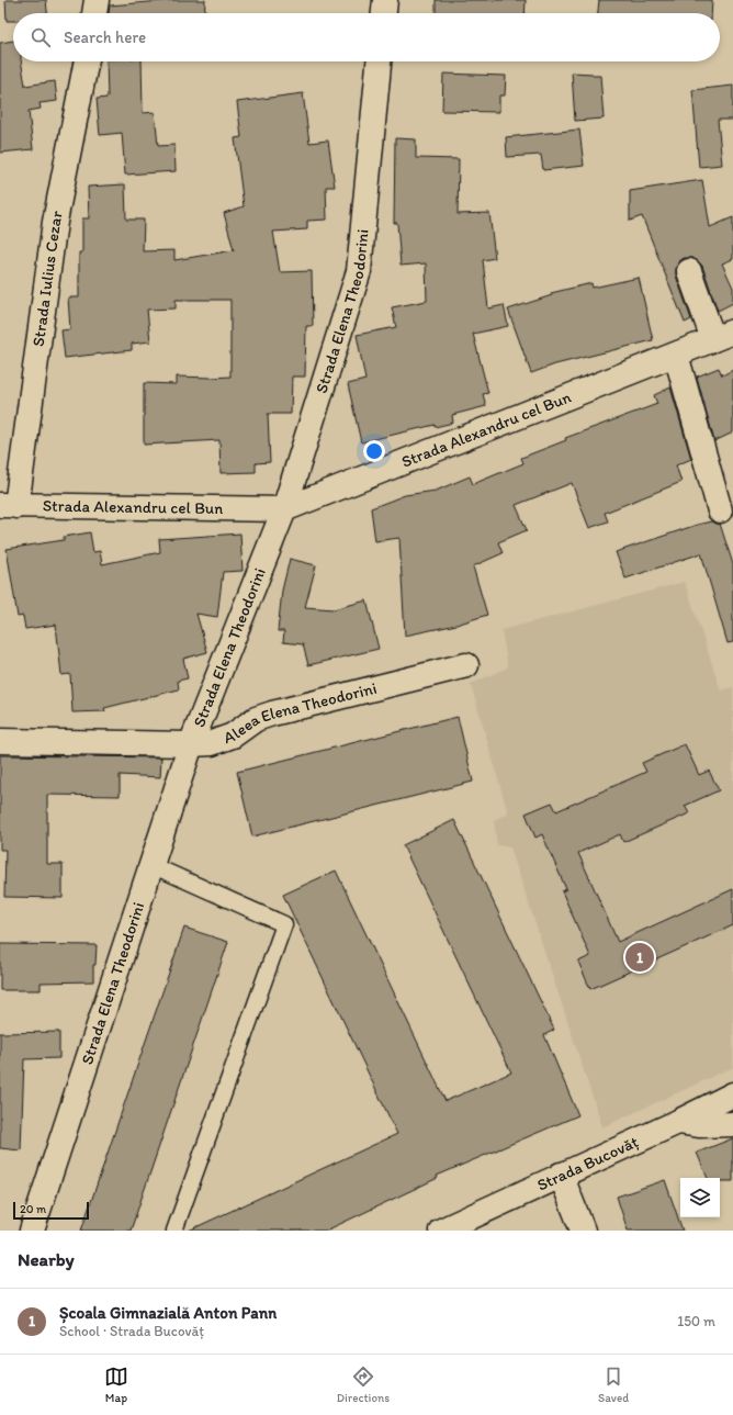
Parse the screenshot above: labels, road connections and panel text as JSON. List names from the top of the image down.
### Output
{
  "streets": {
    "street": [
      "Strada Iulius Cezar",
      "Strada Elena Theodorini",
      "Strada Alexandru cel Bun",
      "Aleea Elena Theodorini",
      "Strada Bucovăț"
    ]
  },
  "crossings": [
    ["Strada Iulius Cezar", "Strada Alexandru cel Bun"],
    ["Strada Elena Theodorini", "Strada Alexandru cel Bun"],
    ["Strada Elena Theodorini", "Aleea Elena Theodorini"]
  ],
  "scale_bar": "20 m",
  "page": {
    "search": "Search here",
    "pins": "1",
    "scale": "20 m",
    "heading": "Nearby",
    "list": [
      {
        "mark": "1",
        "name": "Școala Gimnazială Anton Pann",
        "note": "School · Strada Bucovăț",
        "value": "150 m"
      }
    ],
    "nav": ["Map", "Directions", "Saved"]
  }
}
